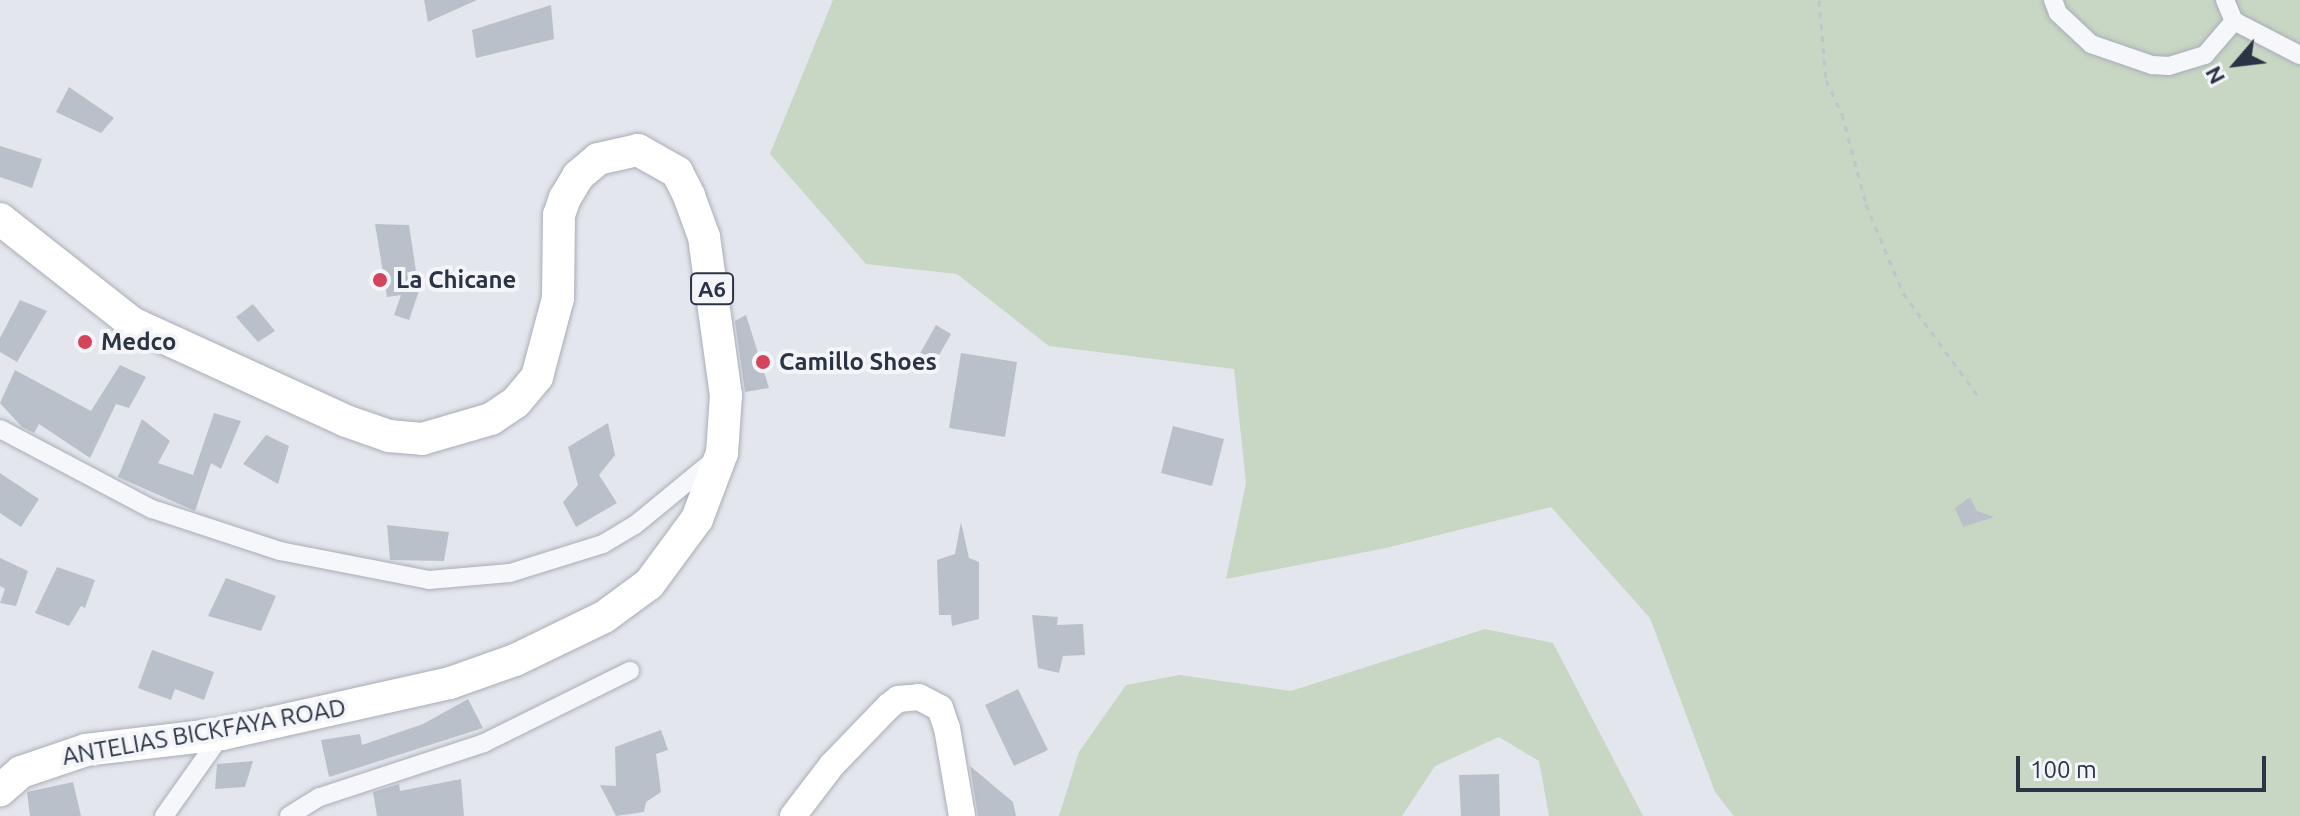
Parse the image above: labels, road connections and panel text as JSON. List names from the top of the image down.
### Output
{
  "streets": {
    "highway": ["A6", "ANTELIAS BICKFAYA ROAD"]
  },
  "places": ["La Chicane", "Medco", "Camillo Shoes"],
  "scale_bar": "100 m",
  "north": "bottom left"
}
